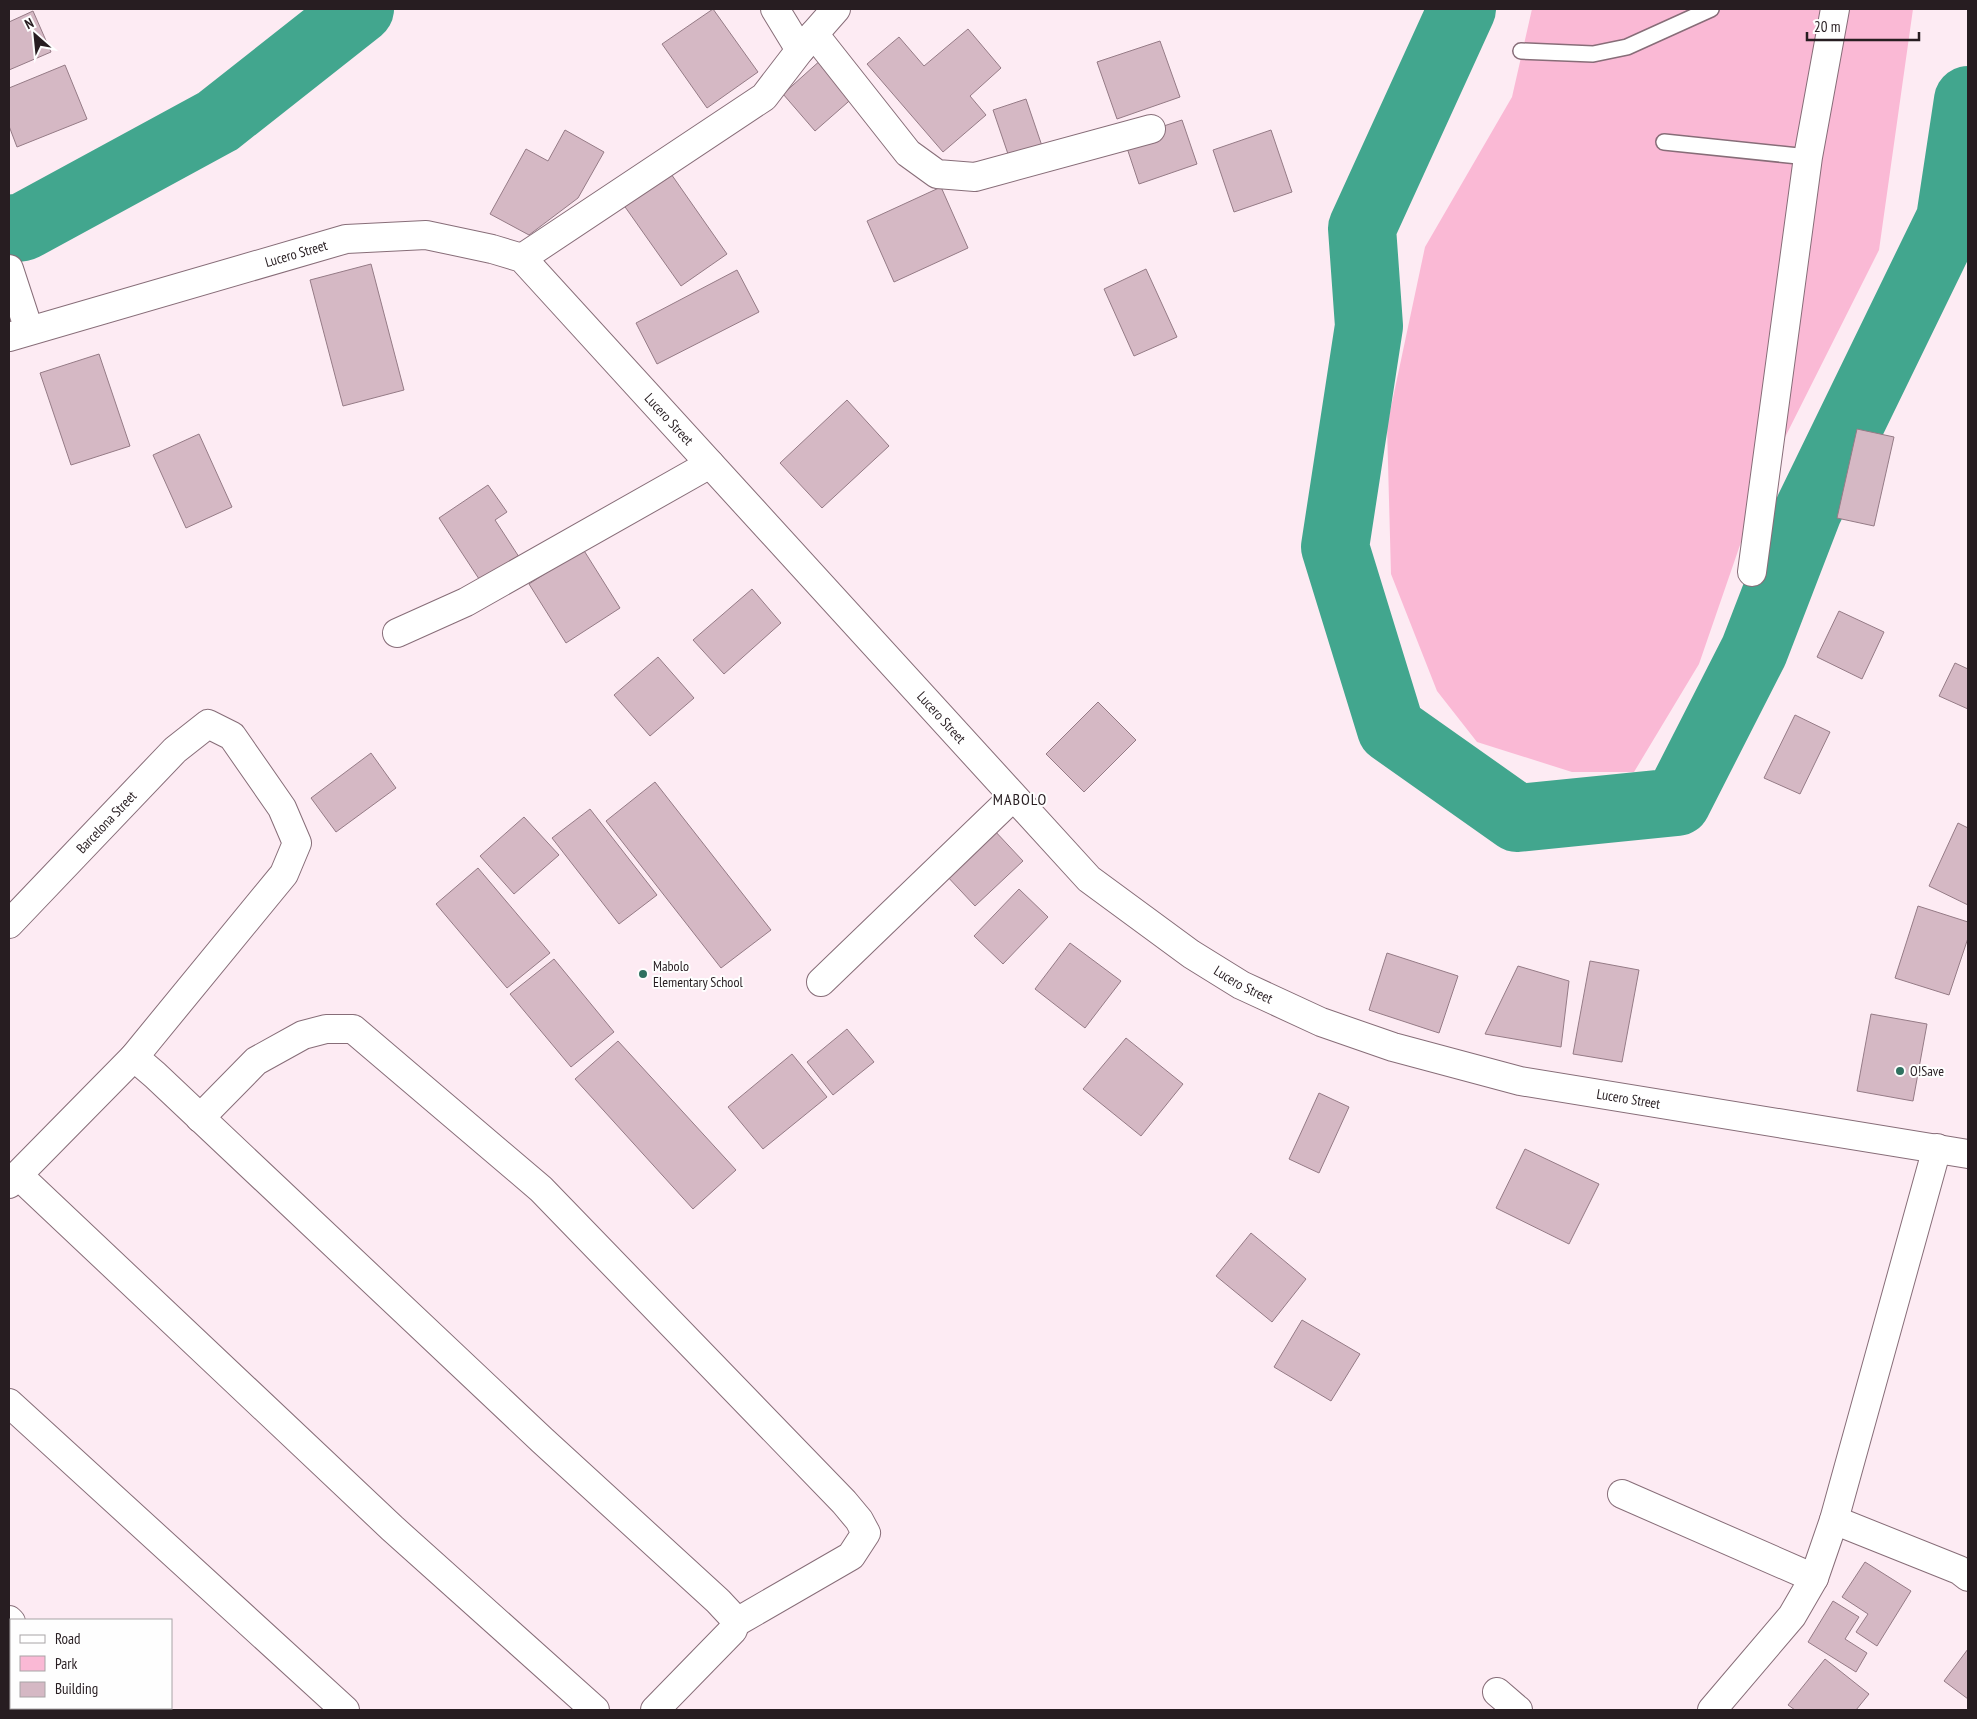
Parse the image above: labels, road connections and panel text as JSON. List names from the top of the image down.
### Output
{
  "streets": {
    "street": ["Lucero Street", "Barcelona Street"]
  },
  "districts": ["MABOLO"],
  "places": ["Mabolo Elementary School", "O!Save"],
  "legend": ["Road", "Park", "Building"],
  "scale_bar": "20 m",
  "north": "top left"
}
